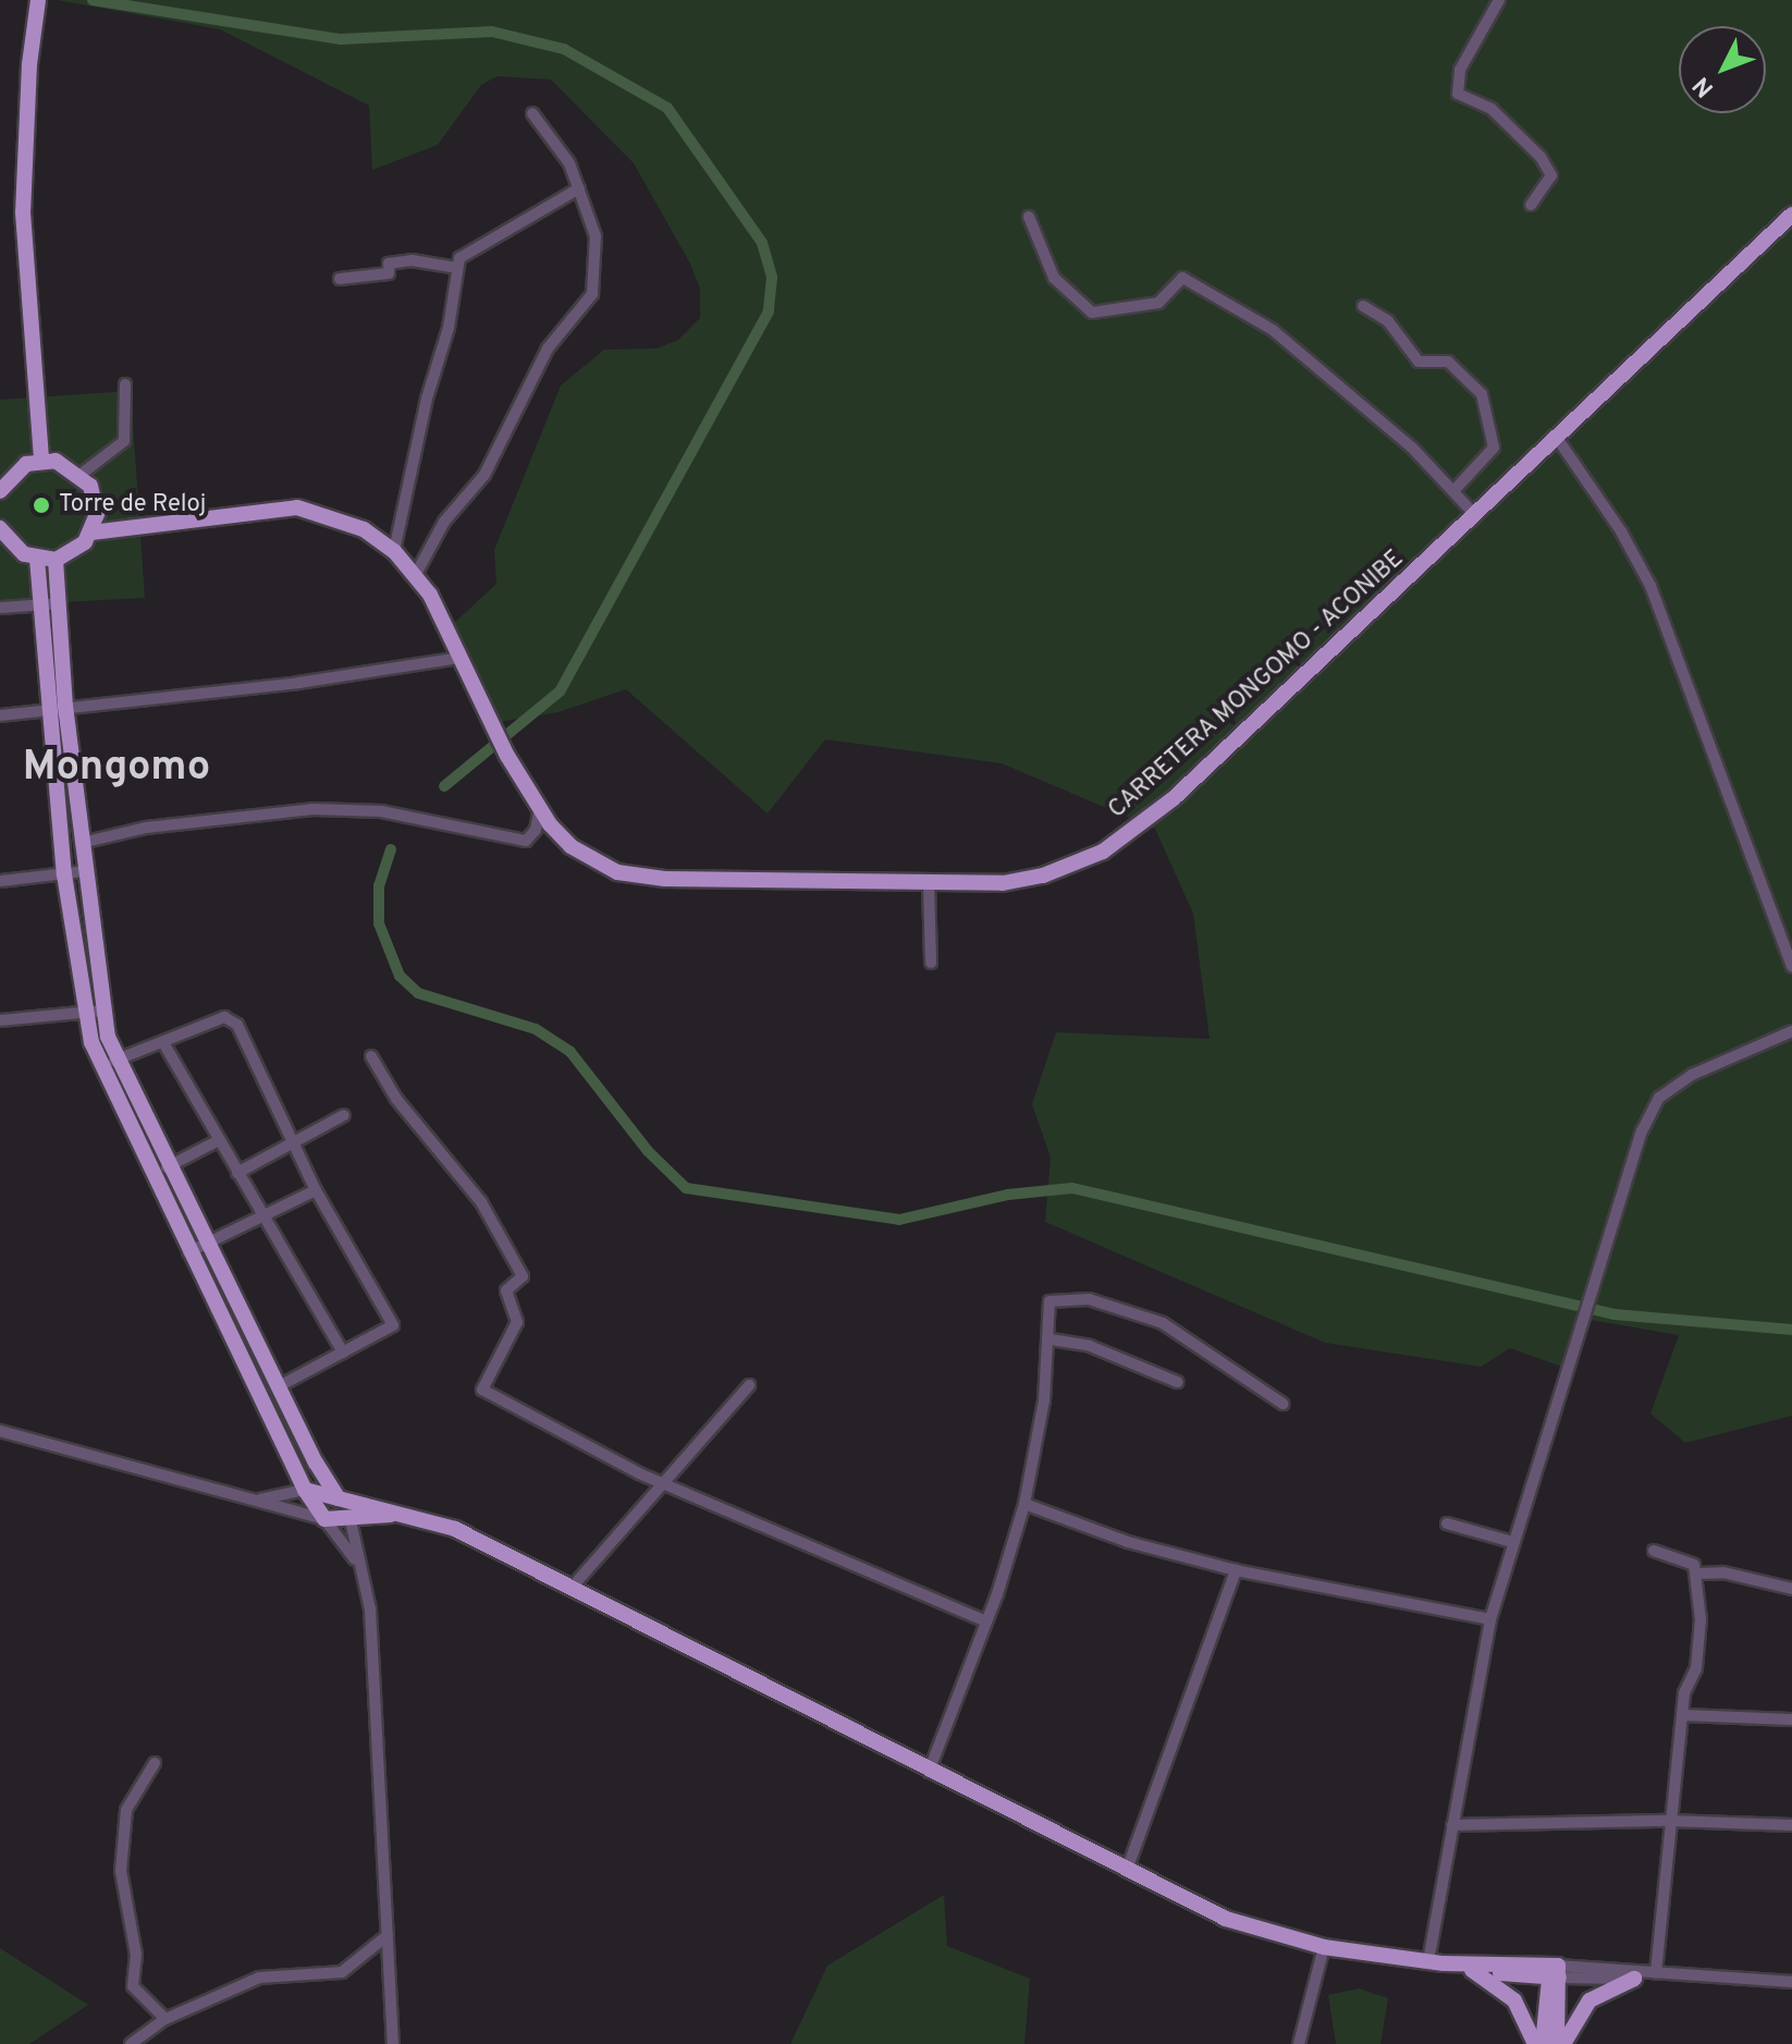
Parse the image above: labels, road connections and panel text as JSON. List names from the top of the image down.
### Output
{
  "streets": {
    "main road": ["CARRETERA MONGOMO - ACONIBE"]
  },
  "districts": ["Mongomo"],
  "places": ["Torre de Reloj"],
  "north": "bottom left"
}
